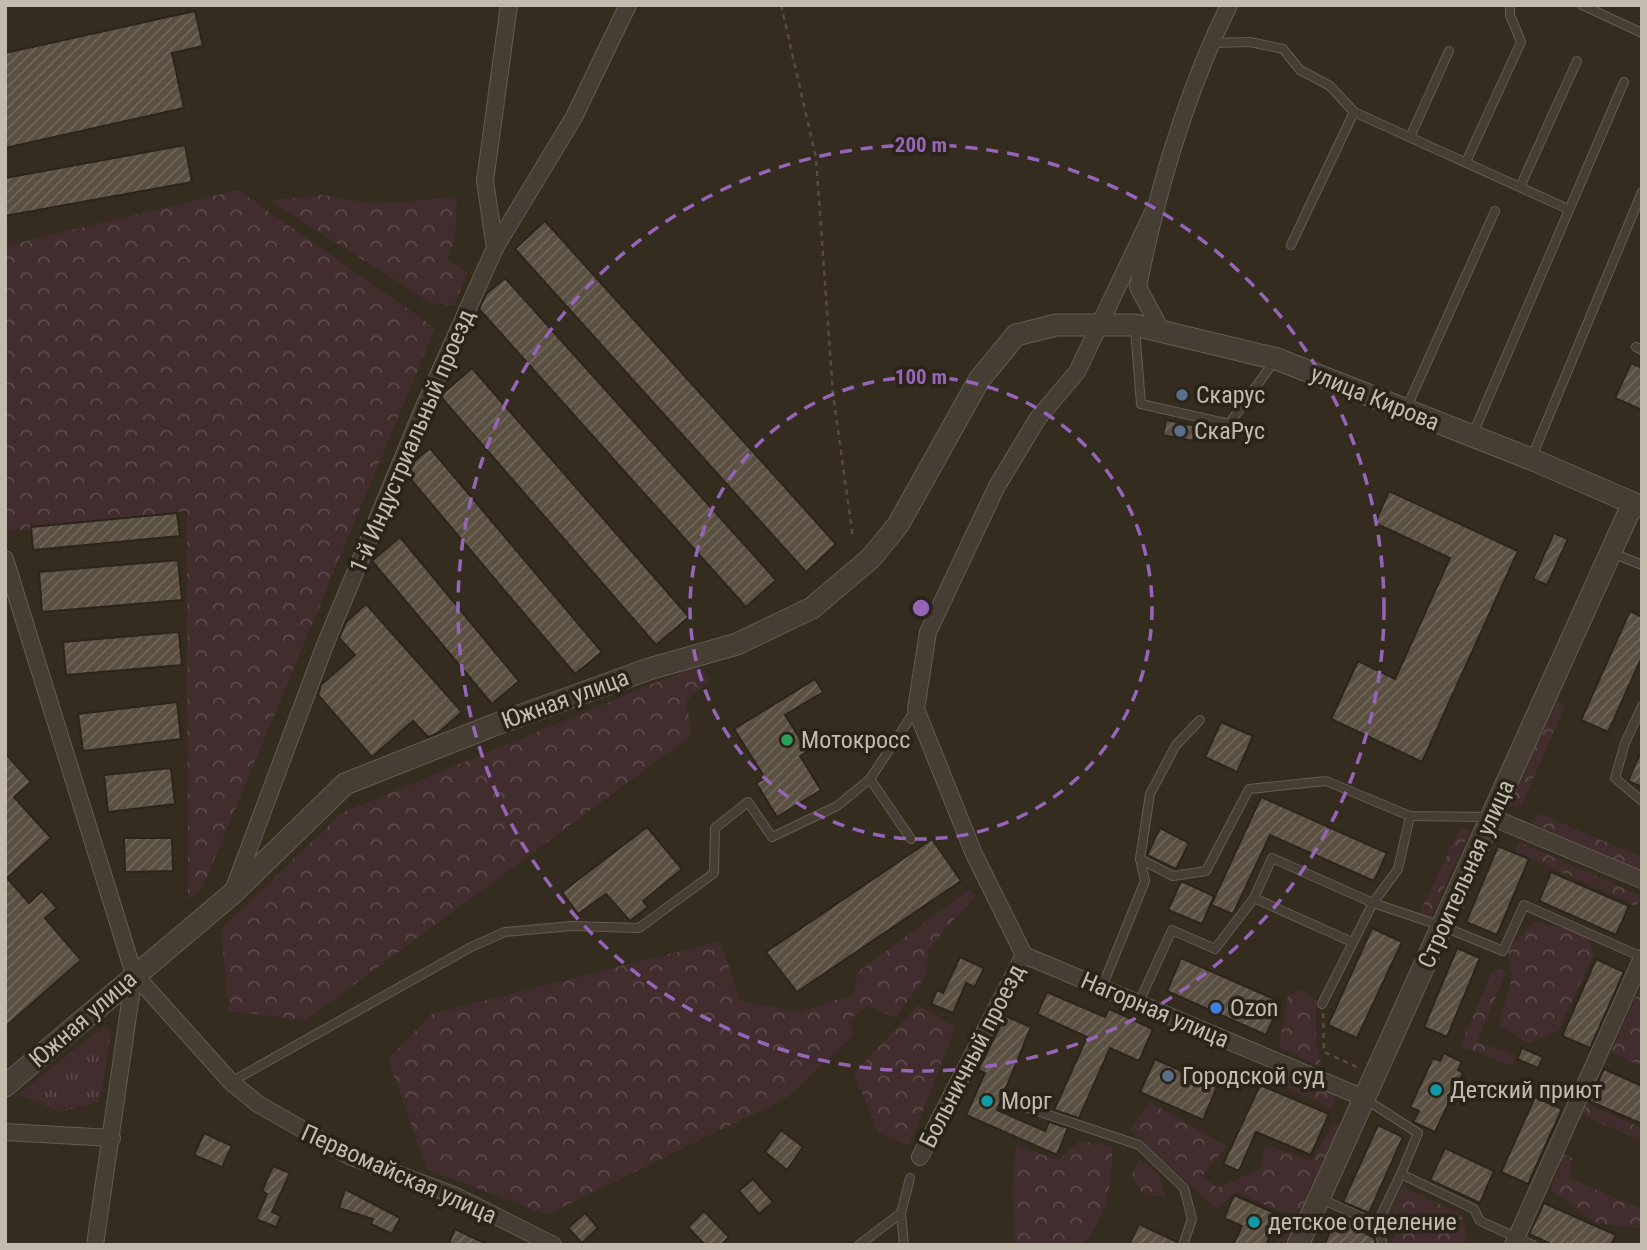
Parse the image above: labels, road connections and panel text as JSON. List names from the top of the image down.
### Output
{
  "streets": {
    "street": [
      "улица Кирова",
      "1-й Индустриальный проезд",
      "Южная улица",
      "Строительная улица",
      "Нагорная улица",
      "Больничный проезд",
      "Первомайская улица"
    ]
  },
  "crossings": [
    ["улица Кирова", "Южная улица"],
    ["улица Кирова", "Строительная улица"],
    ["1-й Индустриальный проезд", "Южная улица"],
    ["Южная улица", "Первомайская улица"],
    ["Строительная улица", "Нагорная улица"],
    ["Нагорная улица", "Больничный проезд"]
  ],
  "places": [
    "Скарус",
    "СкаРус",
    "Мотокросс",
    "Ozon",
    "Городской суд",
    "Детский приют",
    "Морг",
    "детское отделение"
  ],
  "rings": ["200 m", "100 m"]
}
